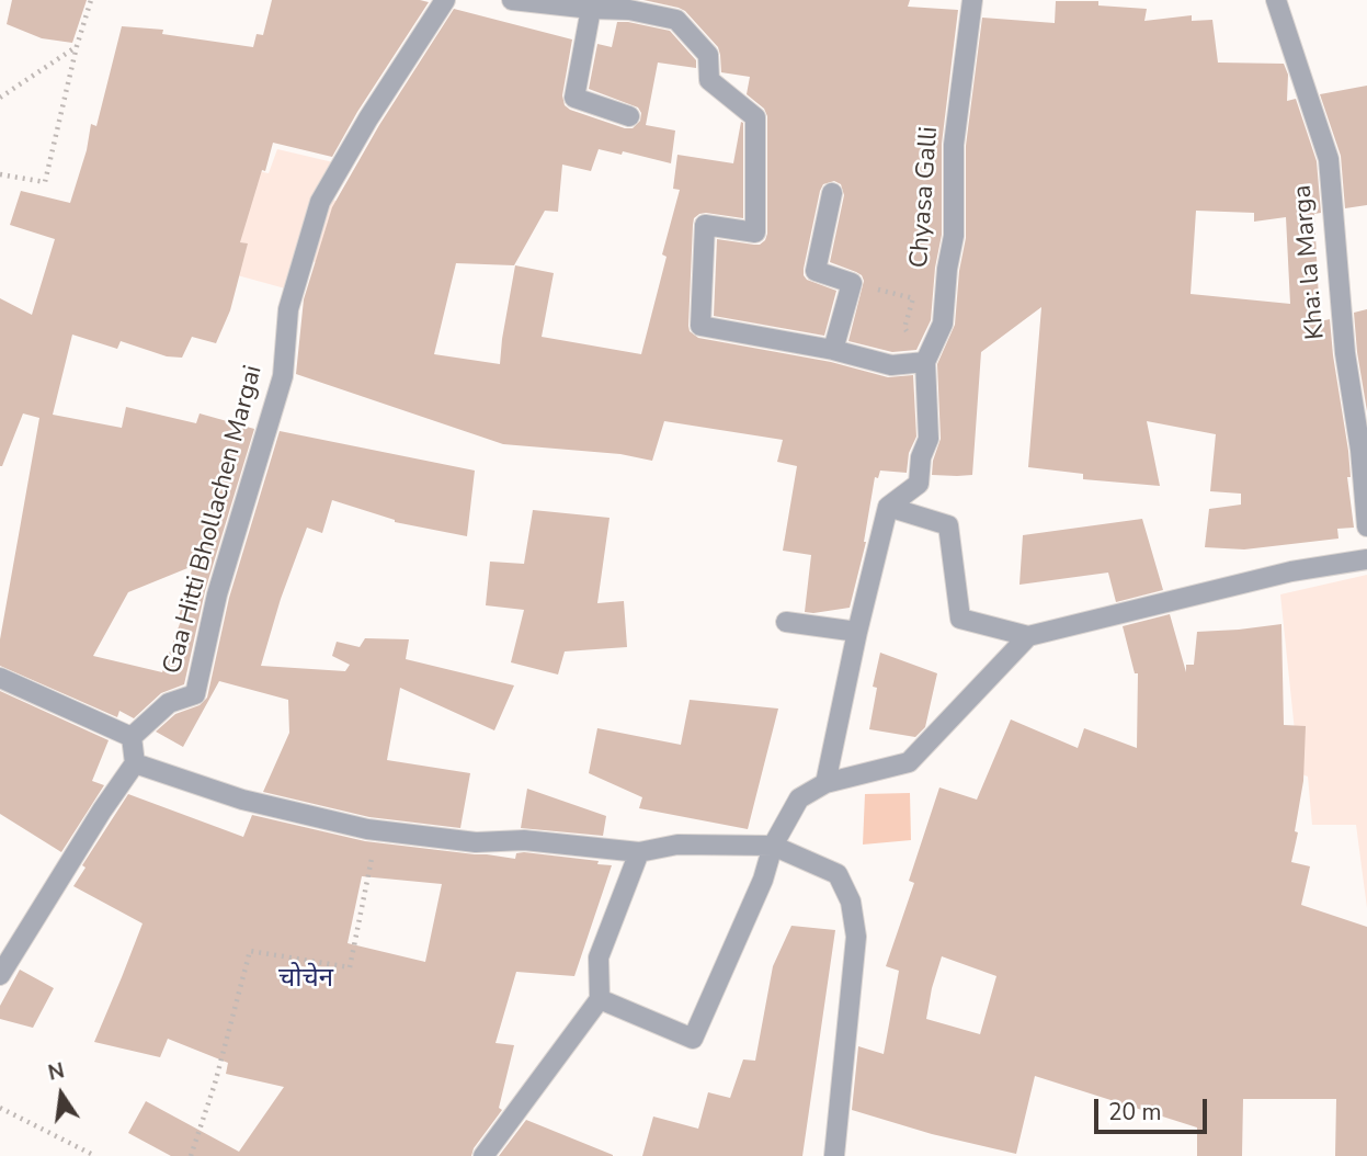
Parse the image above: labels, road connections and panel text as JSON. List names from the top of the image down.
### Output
{
  "streets": {
    "street": ["Chyasa Galli", "Kha: la Marga", "Gaa Hitti Bhollachen Margai"]
  },
  "districts": ["चोचेन"],
  "scale_bar": "20 m",
  "north": "top"
}
